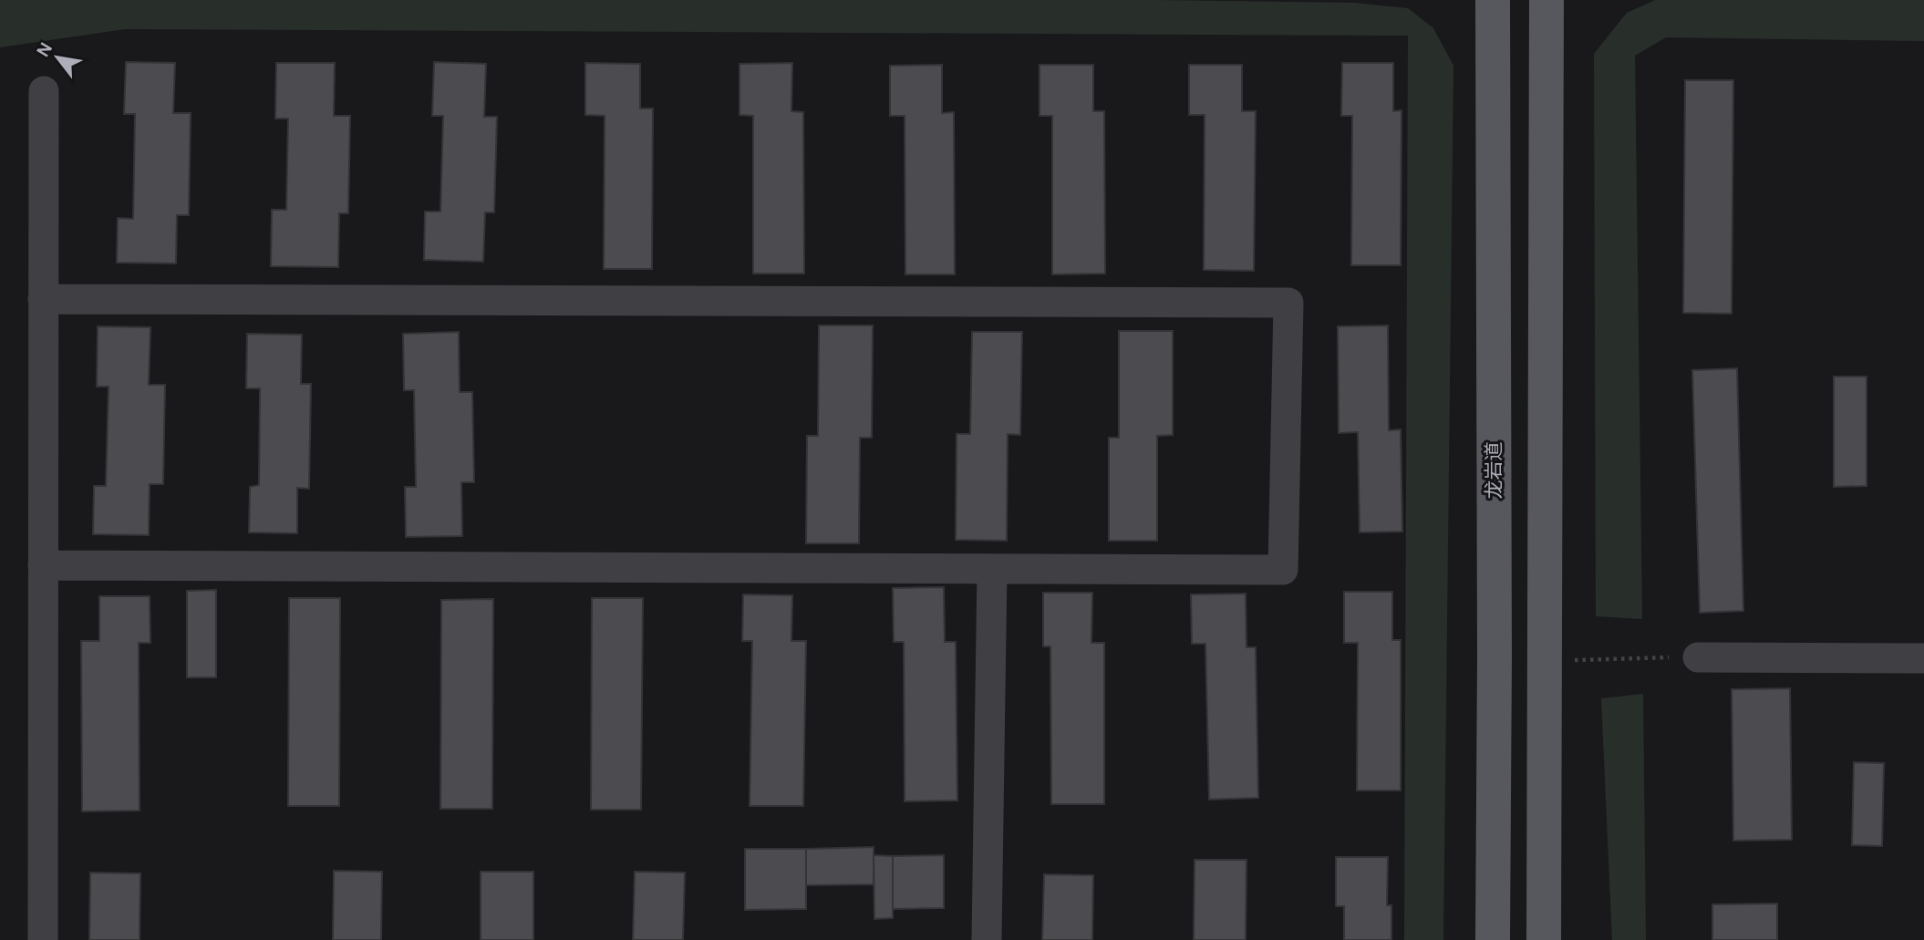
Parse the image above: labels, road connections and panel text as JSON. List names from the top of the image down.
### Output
{
  "streets": {
    "main road": ["龙岩道"]
  },
  "north": "top left"
}
